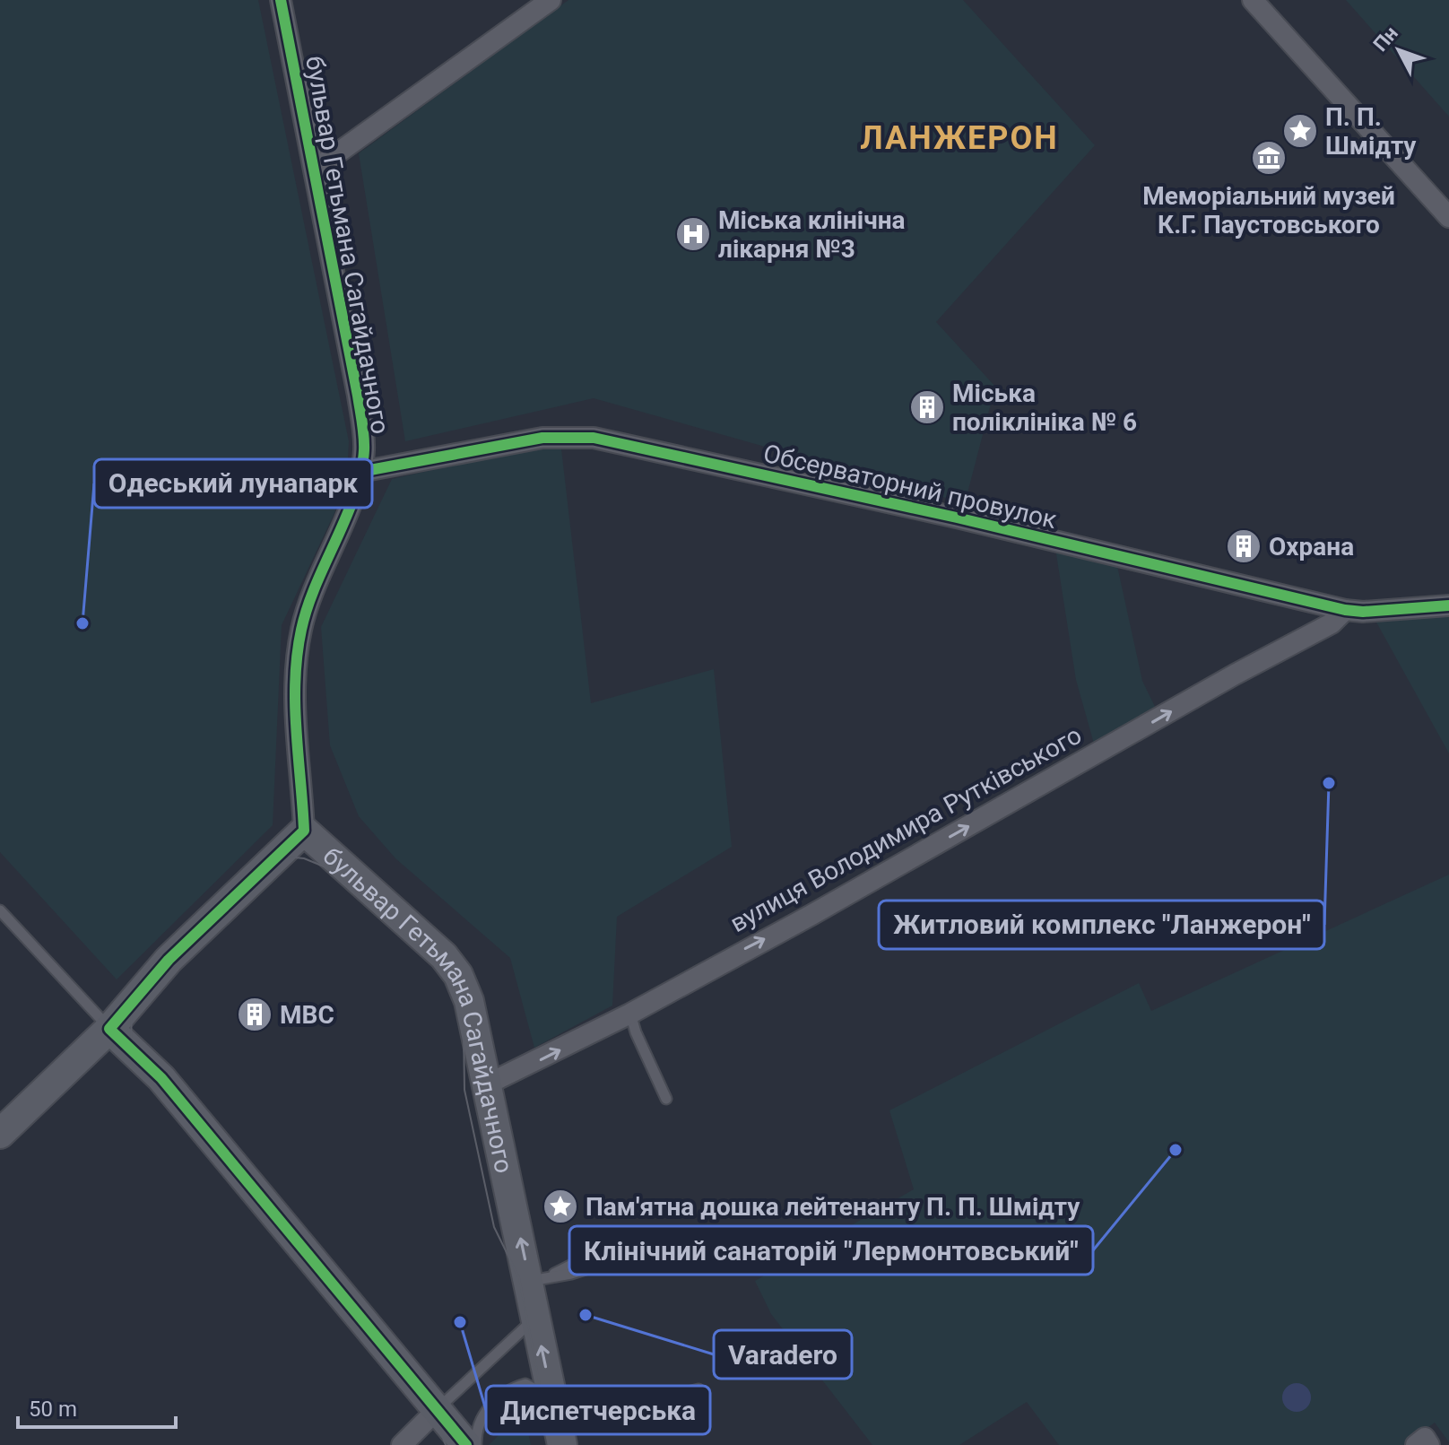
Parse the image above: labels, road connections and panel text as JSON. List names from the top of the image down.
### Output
{
  "streets": {
    "street": ["бульвар Гетьмана Сагайдачного", "Обсерваторний провулок", "вулиця Володимира Рутківського"]
  },
  "crossings": [
    ["бульвар Гетьмана Сагайдачного", "Обсерваторний провулок"],
    ["бульвар Гетьмана Сагайдачного", "вулиця Володимира Рутківського"],
    ["Обсерваторний провулок", "вулиця Володимира Рутківського"]
  ],
  "one_way": ["вулиця Володимира Рутківського"],
  "districts": ["ЛАНЖЕРОН"],
  "places": {
    "place": ["П. П. Шмідту", "Пам'ятна дошка лейтенанту П. П. Шмідту"],
    "museum": ["Меморіальний музей К.Г. Паустовського"],
    "hospital": ["Міська клінічна лікарня №3"],
    "building": ["Міська поліклініка № 6", "Охрана", "МВС"],
    "other": [
      "Одеський лунапарк",
      "Житловий комплекс \"Ланжерон\"",
      "Клінічний санаторій \"Лермонтовський\"",
      "Varadero",
      "Диспетчерська"
    ]
  },
  "scale_bar": "50 m",
  "north": "top left"
}
